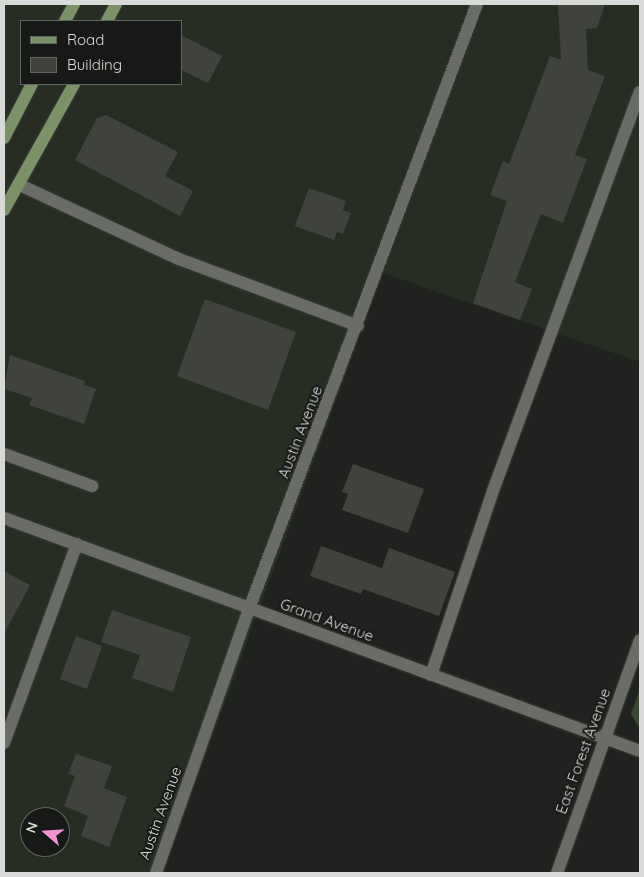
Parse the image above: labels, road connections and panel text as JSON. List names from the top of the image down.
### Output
{
  "streets": {
    "street": ["Austin Avenue", "Grand Avenue", "East Forest Avenue"]
  },
  "crossings": [
    ["Austin Avenue", "Grand Avenue"],
    ["Grand Avenue", "East Forest Avenue"]
  ],
  "legend": ["Road", "Building"],
  "north": "left"
}
